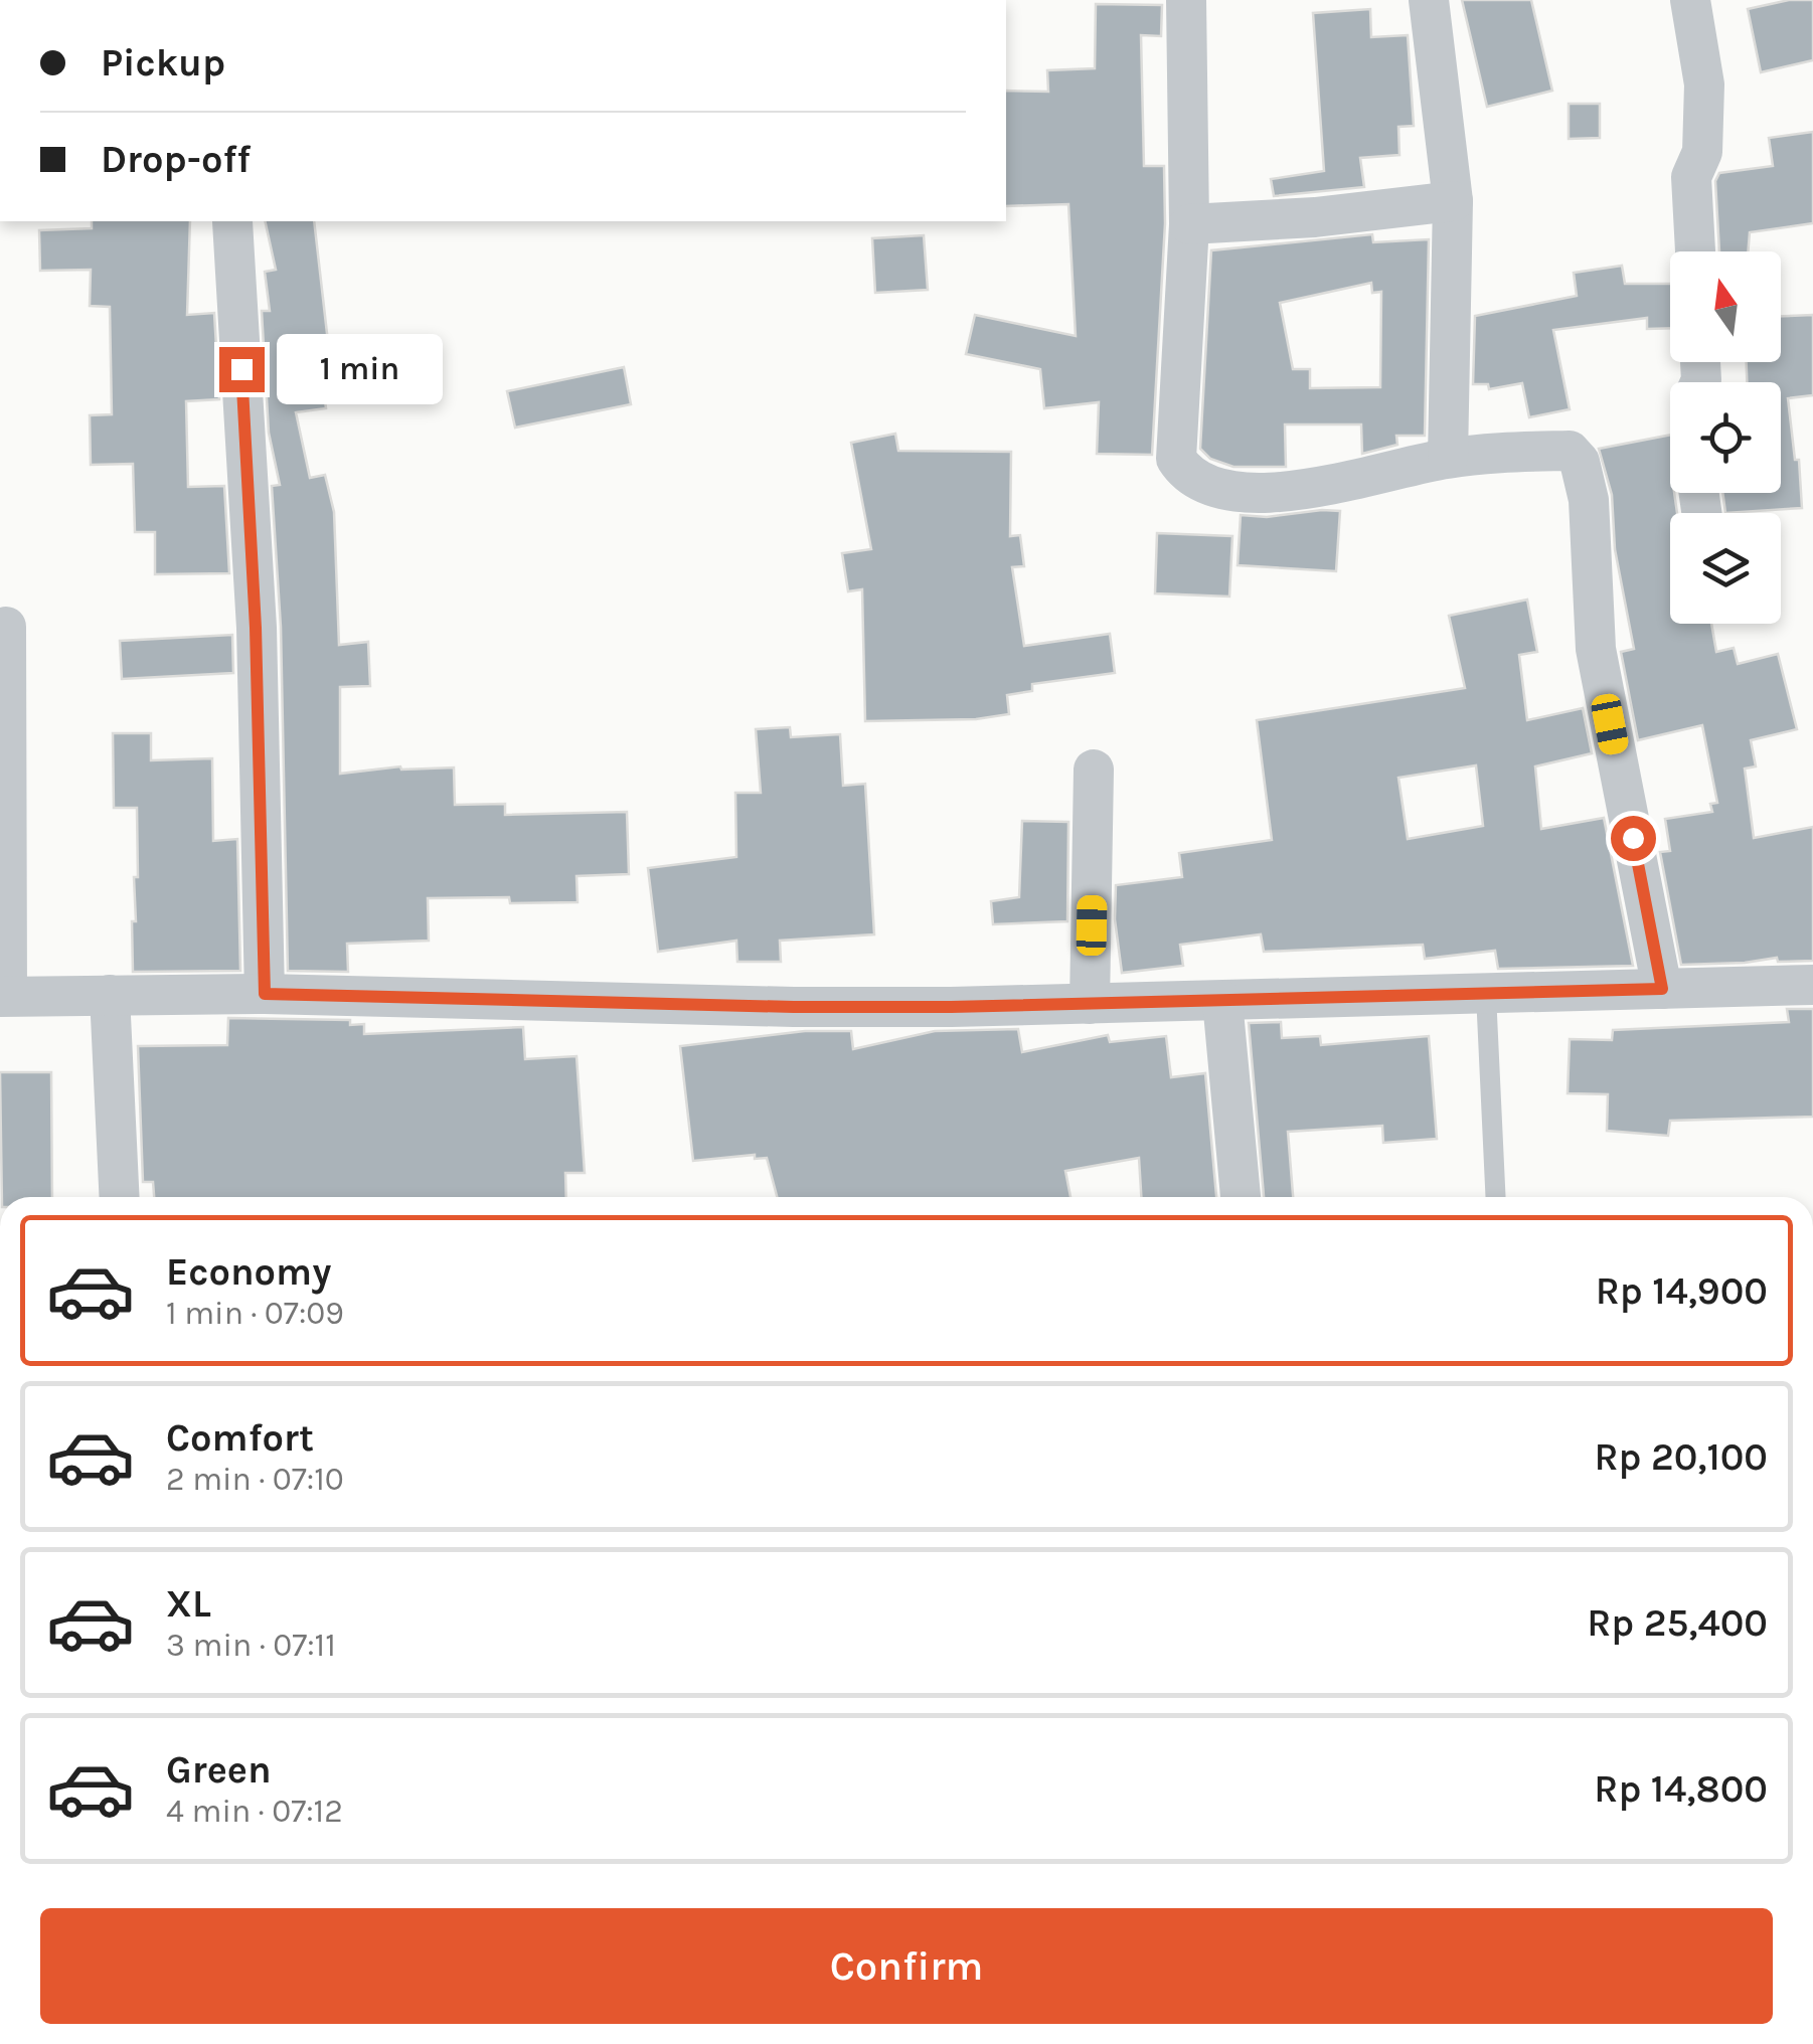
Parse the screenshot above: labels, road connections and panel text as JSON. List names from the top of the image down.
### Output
{
  "north": "top",
  "page": {
    "banner": ["Pickup", "Drop-off"],
    "bubble": "1 min",
    "list": [
      {
        "name": "Economy",
        "note": "1 min · 07:09",
        "value": "Rp 14,900"
      },
      {
        "name": "Comfort",
        "note": "2 min · 07:10",
        "value": "Rp 20,100"
      },
      {
        "name": "XL",
        "note": "3 min · 07:11",
        "value": "Rp 25,400"
      },
      {
        "name": "Green",
        "note": "4 min · 07:12",
        "value": "Rp 14,800"
      }
    ],
    "buttons": "Confirm"
  }
}
